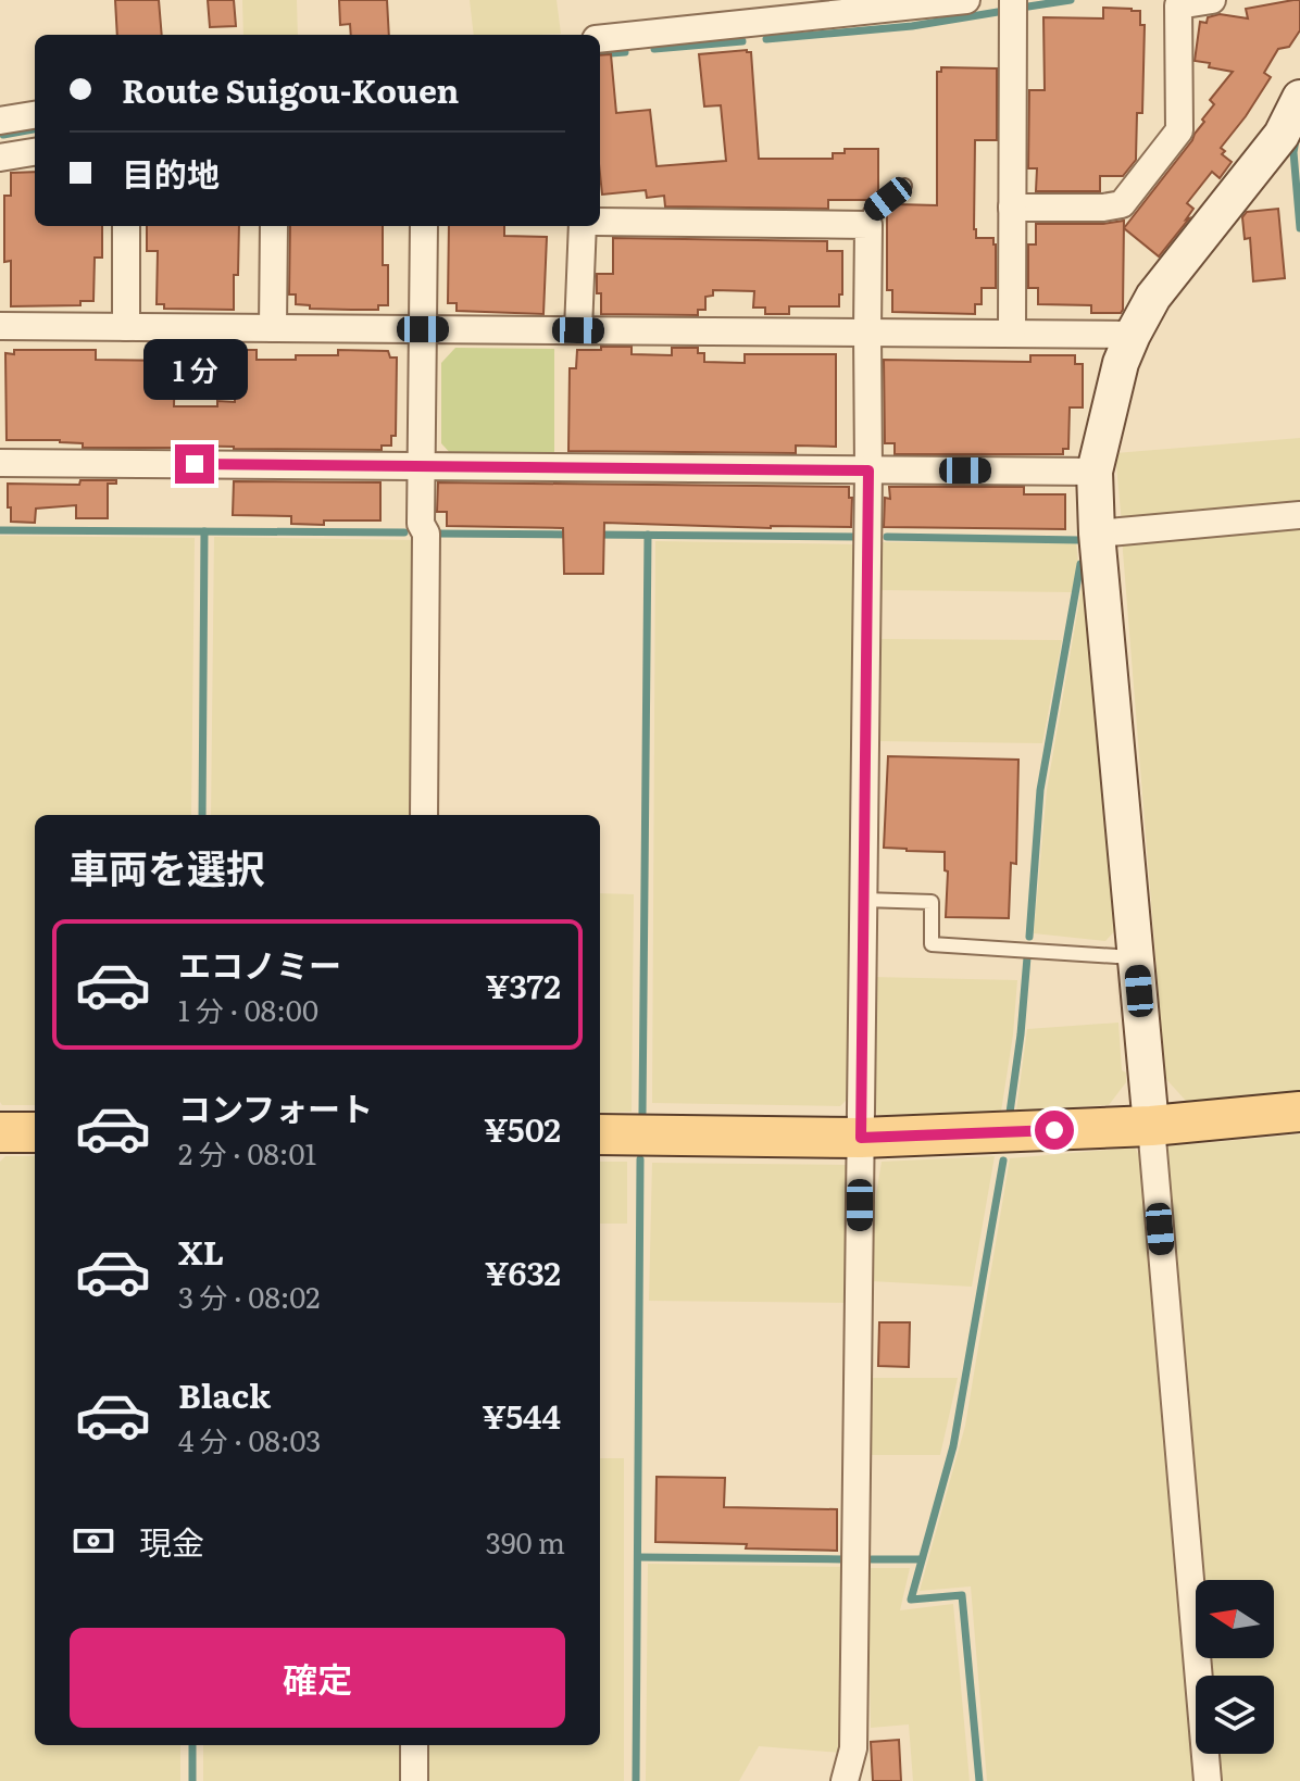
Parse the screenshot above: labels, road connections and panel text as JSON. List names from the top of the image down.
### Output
{
  "north": "left",
  "page": {
    "banner": ["Route Suigou-Kouen", "目的地"],
    "bubble": "1 分",
    "heading": "車両を選択",
    "list": [
      {
        "name": "エコノミー",
        "note": "1 分 · 08:00",
        "value": "¥372"
      },
      {
        "name": "コンフォート",
        "note": "2 分 · 08:01",
        "value": "¥502"
      },
      {
        "name": "XL",
        "note": "3 分 · 08:02",
        "value": "¥632"
      },
      {
        "name": "Black",
        "note": "4 分 · 08:03",
        "value": "¥544"
      }
    ],
    "pay": ["現金", "390 m"],
    "buttons": "確定"
  }
}
